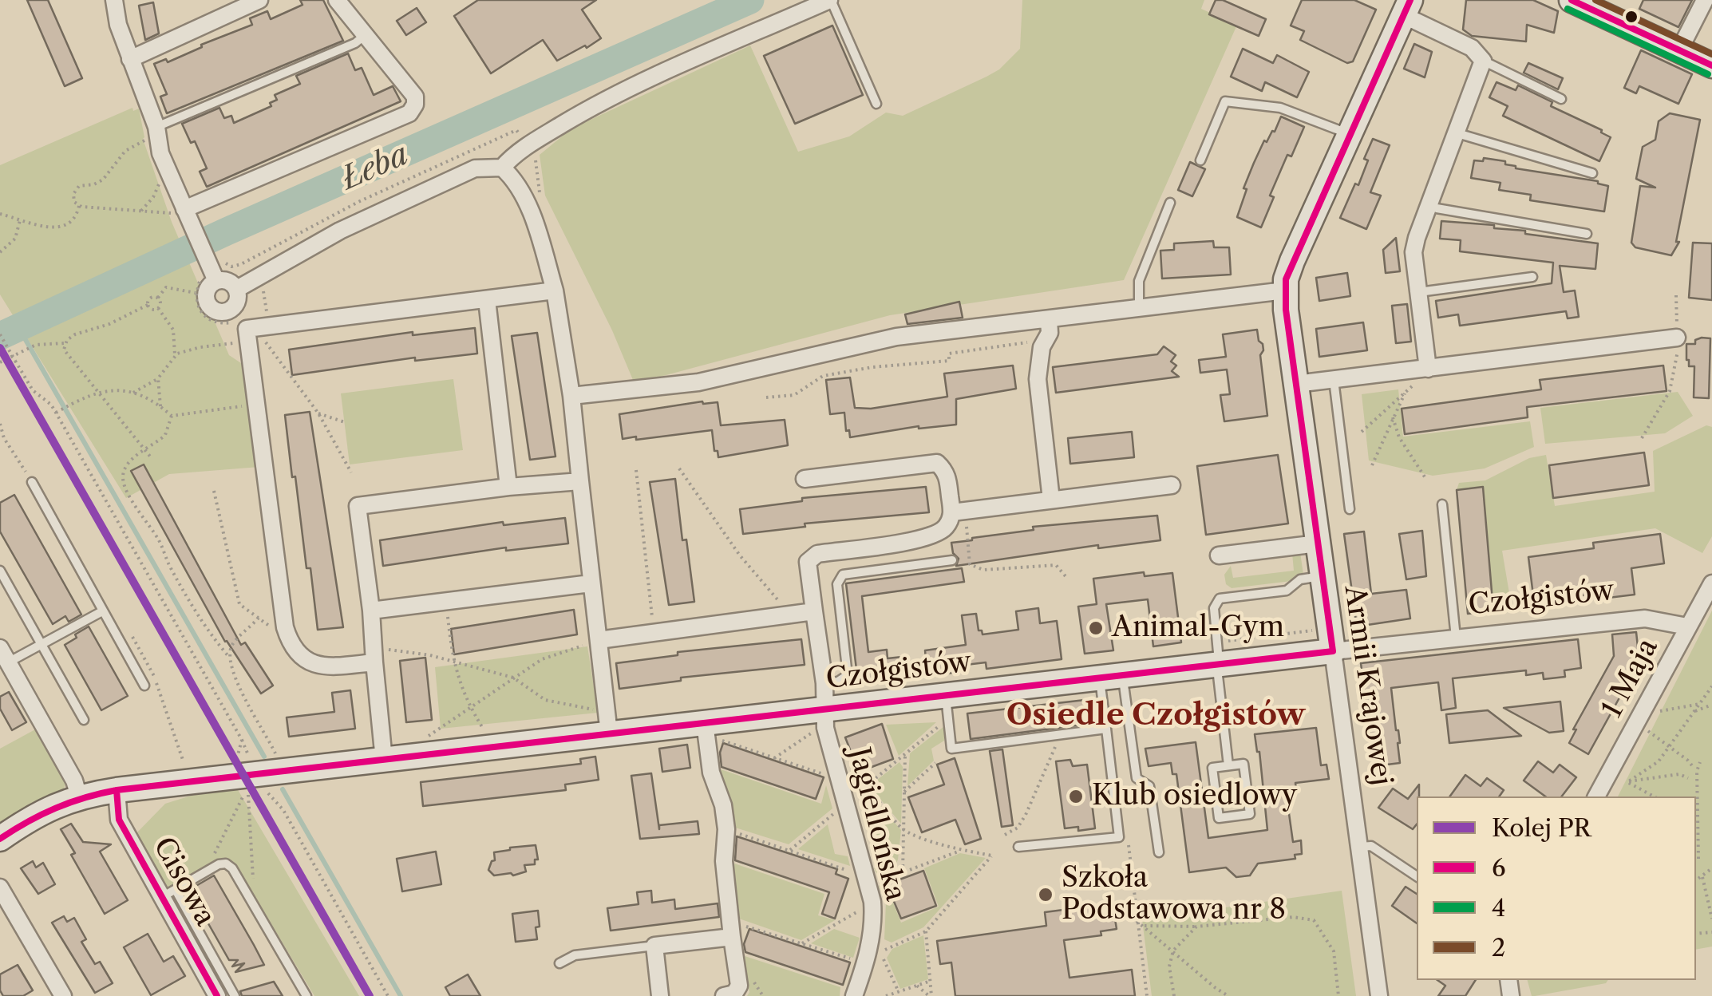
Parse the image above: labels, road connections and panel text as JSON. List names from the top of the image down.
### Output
{
  "streets": {
    "street": [
      "Czołgistów",
      "1 Maja",
      "Armii Krajowej",
      "Jagiellońska",
      "Cisowa"
    ]
  },
  "crossings": [
    ["Czołgistów", "1 Maja"],
    ["Czołgistów", "Armii Krajowej"],
    ["Czołgistów", "Jagiellońska"],
    ["Czołgistów", "Cisowa"]
  ],
  "districts": ["Osiedle Czołgistów"],
  "water": ["Łeba"],
  "places": ["Animal-Gym", "Klub osiedlowy", "Szkoła Podstawowa nr 8"],
  "lines": [
    "transit line 6",
    "transit line 2",
    "transit line 4",
    "rail line PR"
  ],
  "legend": [
    "Kolej PR",
    "6",
    "4",
    "2"
  ]
}
